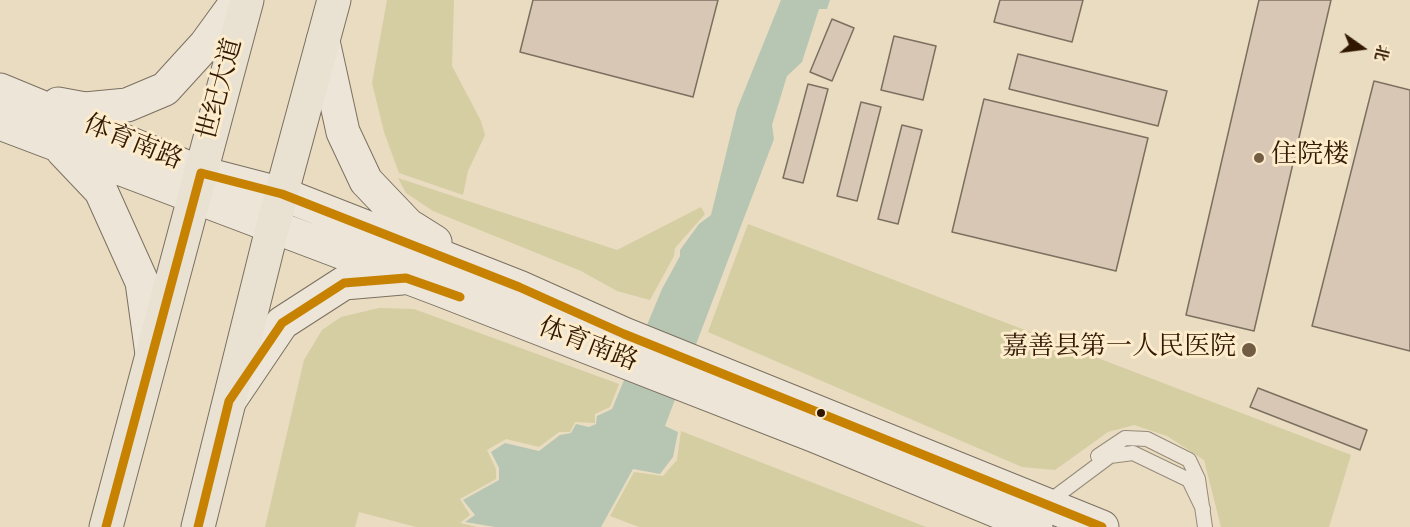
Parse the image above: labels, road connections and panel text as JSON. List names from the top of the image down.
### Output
{
  "streets": {
    "main road": ["世纪大道", "体育南路"]
  },
  "crossings": [
    ["世纪大道", "体育南路"]
  ],
  "places": ["住院楼", "嘉善县第一人民医院"],
  "north": "right"
}
